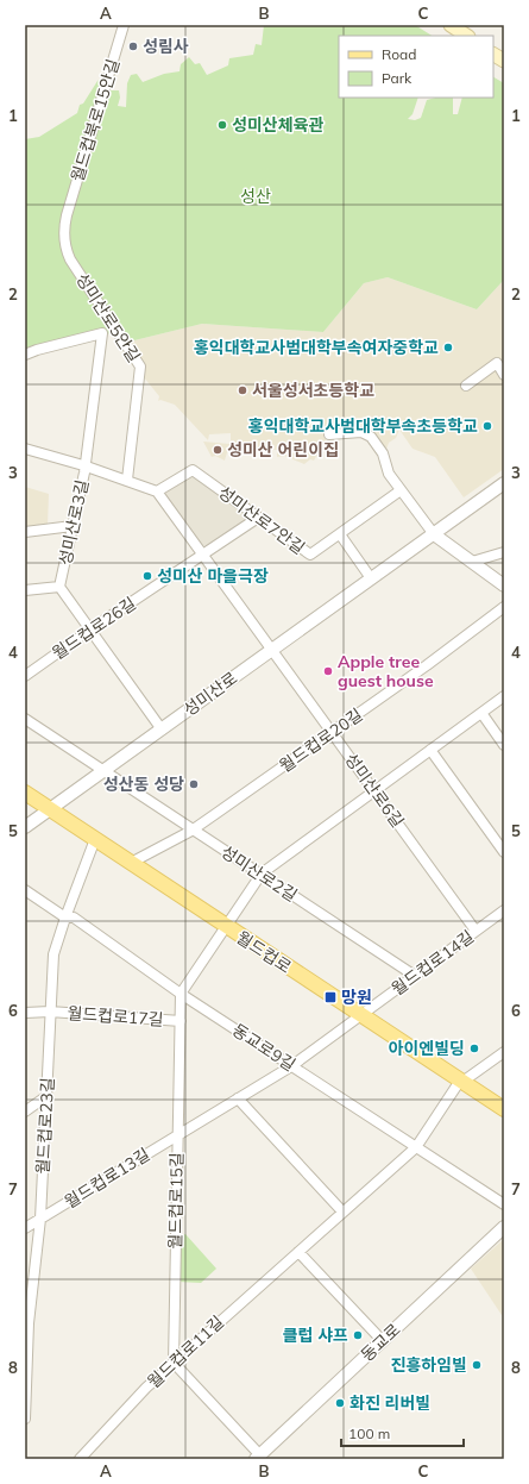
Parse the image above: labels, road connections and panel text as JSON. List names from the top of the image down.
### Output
{
  "streets": {
    "main road": ["월드컵로"],
    "street": [
      "월드컵북로15안길",
      "성미산로5안길",
      "성미산로7안길",
      "성미산로3길",
      "월드컵로26길",
      "성미산로",
      "월드컵로20길",
      "성미산로6길",
      "성미산로2길",
      "월드컵로14길",
      "월드컵로17길",
      "동교로9길",
      "월드컵로23길",
      "월드컵로13길",
      "월드컵로15길",
      "동교로",
      "월드컵로11길"
    ]
  },
  "crossings": [
    ["월드컵북로15안길", "성미산로5안길"],
    ["성미산로7안길", "월드컵로26길"],
    ["성미산로7안길", "성미산로6길"],
    ["성미산로3길", "월드컵로26길"],
    ["성미산로3길", "성미산로"],
    ["월드컵로26길", "성미산로6길"],
    ["성미산로", "성미산로6길"],
    ["성미산로", "성미산로2길"],
    ["성미산로", "월드컵로"],
    ["월드컵로20길", "성미산로6길"],
    ["월드컵로20길", "성미산로2길"],
    ["월드컵로20길", "월드컵로"],
    ["성미산로6길", "월드컵로14길"],
    ["성미산로2길", "월드컵로14길"],
    ["월드컵로", "월드컵로14길"],
    ["월드컵로", "월드컵로23길"],
    ["월드컵로", "월드컵로13길"],
    ["월드컵로", "월드컵로11길"],
    ["월드컵로14길", "월드컵로13길"],
    ["월드컵로17길", "월드컵로23길"],
    ["월드컵로17길", "월드컵로15길"],
    ["동교로9길", "월드컵로23길"],
    ["동교로9길", "월드컵로13길"],
    ["동교로9길", "월드컵로15길"],
    ["동교로9길", "월드컵로11길"],
    ["월드컵로23길", "월드컵로13길"],
    ["월드컵로13길", "월드컵로15길"],
    ["월드컵로15길", "월드컵로11길"]
  ],
  "parks": ["성산"],
  "places": {
    "other": [
      "성림사",
      "성미산체육관",
      "홍익대학교사범대학부속여자중학교",
      "서울성서초등학교",
      "홍익대학교사범대학부속초등학교",
      "성미산 어린이집",
      "성미산 마을극장",
      "Apple tree guest house",
      "성산동 성당",
      "아이엔빌딩",
      "클럽 샤프",
      "진흥하임빌",
      "화진 리버빌"
    ],
    "transit": ["망원"]
  },
  "legend": ["Road", "Park"],
  "scale_bar": "100 m",
  "grid": {
    "columns": ["A", "B", "C"],
    "rows": [
      "1",
      "2",
      "3",
      "4",
      "5",
      "6",
      "7",
      "8"
    ]
  }
}
